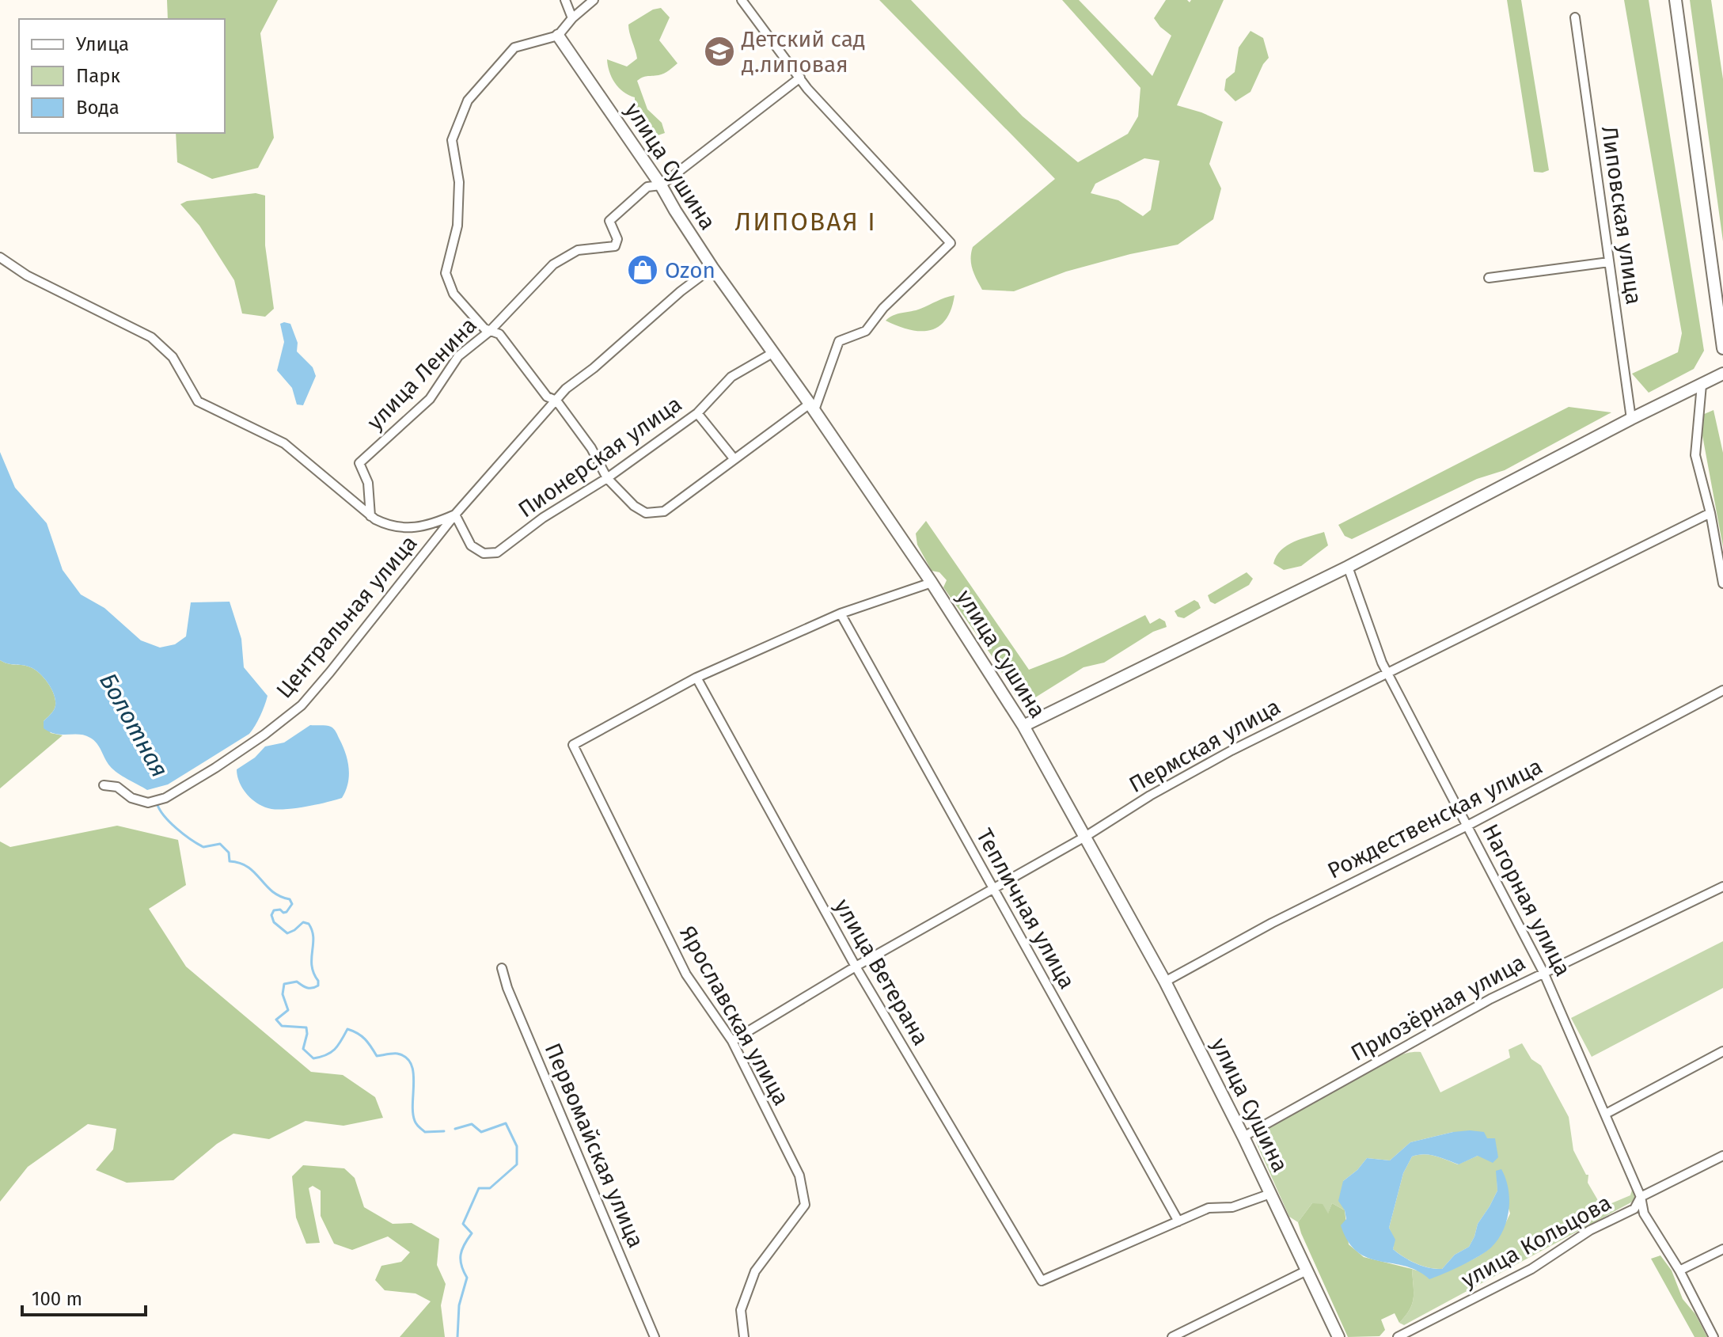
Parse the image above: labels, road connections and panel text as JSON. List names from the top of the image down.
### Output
{
  "streets": {
    "street": [
      "улица Сушина",
      "Липовская улица",
      "улица Ленина",
      "Пионерская улица",
      "Центральная улица",
      "Пермская улица",
      "Рождественская улица",
      "Нагорная улица",
      "Тепличная улица",
      "улица Ветерана",
      "Приозёрная улица",
      "Ярославская улица",
      "Первомайская улица",
      "улица Кольцова"
    ]
  },
  "crossings": [
    ["улица Сушина", "улица Ленина"],
    ["улица Сушина", "Пионерская улица"],
    ["улица Сушина", "Центральная улица"],
    ["улица Сушина", "Пермская улица"],
    ["улица Сушина", "Рождественская улица"],
    ["улица Сушина", "Приозёрная улица"],
    ["улица Ленина", "Центральная улица"],
    ["Пионерская улица", "Центральная улица"],
    ["Пермская улица", "Нагорная улица"],
    ["Пермская улица", "Тепличная улица"],
    ["Пермская улица", "улица Ветерана"],
    ["Пермская улица", "Ярославская улица"],
    ["Рождественская улица", "Нагорная улица"],
    ["Нагорная улица", "Приозёрная улица"],
    ["Нагорная улица", "улица Кольцова"],
    ["Тепличная улица", "улица Ветерана"],
    ["улица Ветерана", "Ярославская улица"]
  ],
  "districts": ["ЛИПОВАЯ I"],
  "water": ["Болотная"],
  "places": {
    "school or university": ["Детский сад д.липовая"],
    "shop": ["Ozon"]
  },
  "legend": ["Улица", "Парк", "Вода"],
  "scale_bar": "100 m"
}
